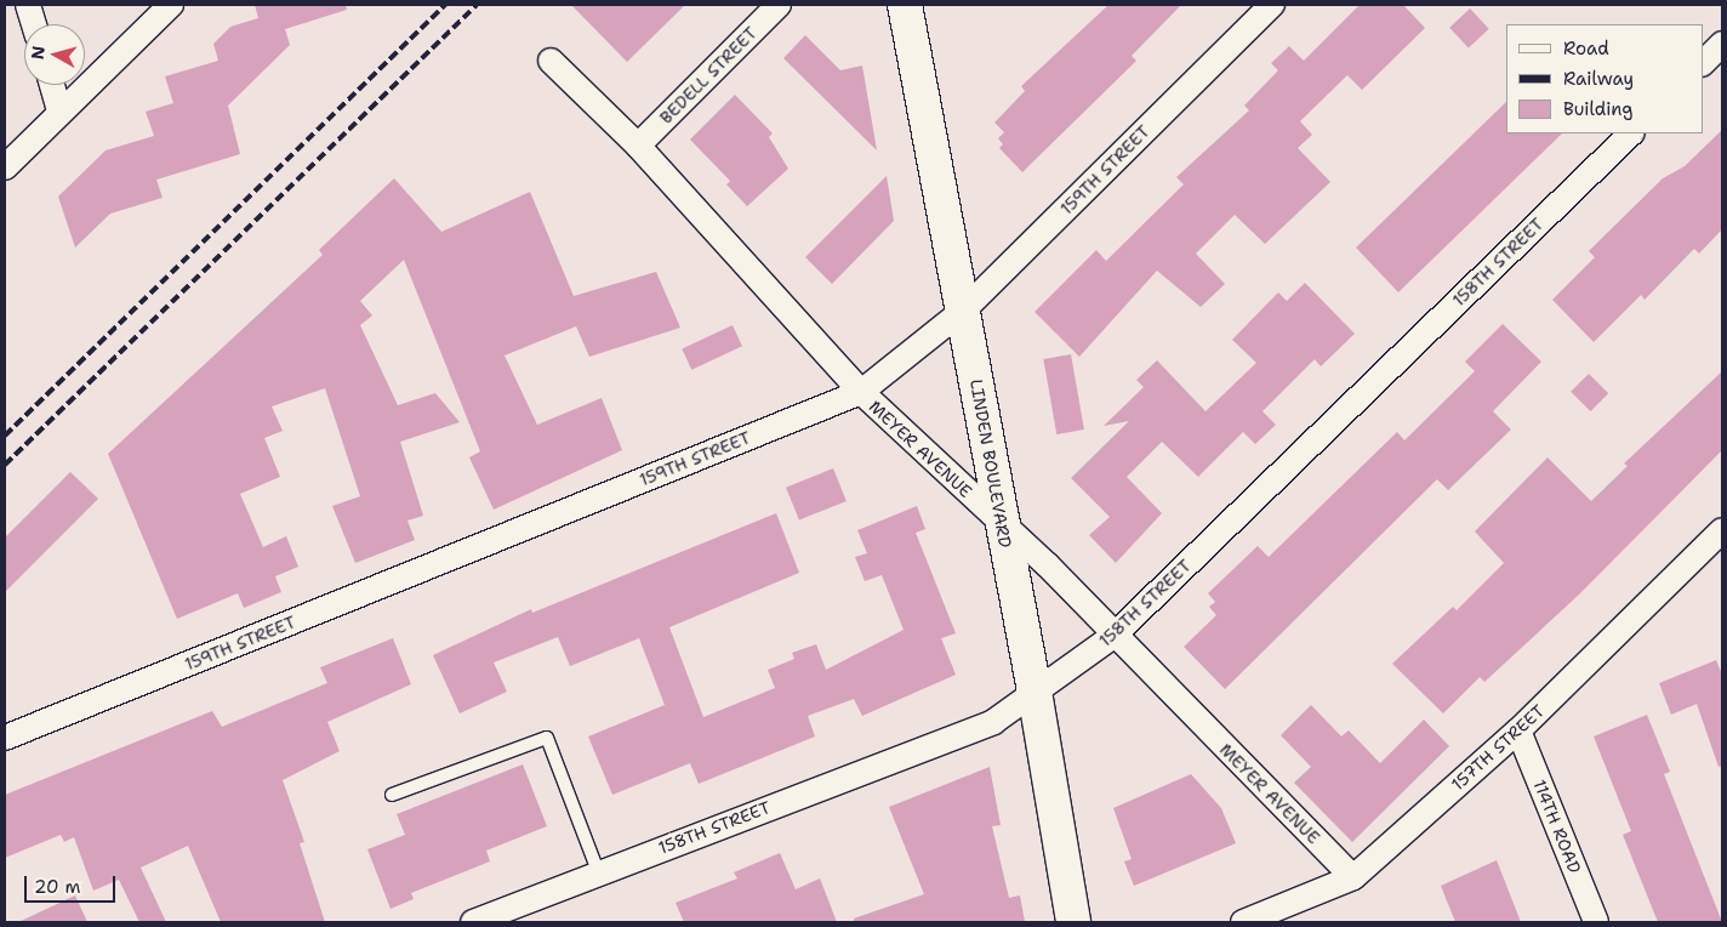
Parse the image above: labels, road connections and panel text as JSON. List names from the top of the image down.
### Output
{
  "streets": {
    "main road": ["LINDEN BOULEVARD"],
    "street": [
      "BEDELL STREET",
      "159TH STREET",
      "158TH STREET",
      "MEYER AVENUE",
      "157TH STREET",
      "114TH ROAD"
    ]
  },
  "crossings": [
    ["BEDELL STREET", "MEYER AVENUE"],
    ["159TH STREET", "MEYER AVENUE"],
    ["159TH STREET", "LINDEN BOULEVARD"],
    ["158TH STREET", "MEYER AVENUE"],
    ["158TH STREET", "LINDEN BOULEVARD"],
    ["MEYER AVENUE", "LINDEN BOULEVARD"],
    ["MEYER AVENUE", "157TH STREET"],
    ["157TH STREET", "114TH ROAD"]
  ],
  "legend": ["Road", "Railway", "Building"],
  "scale_bar": "20 m",
  "north": "left"
}
